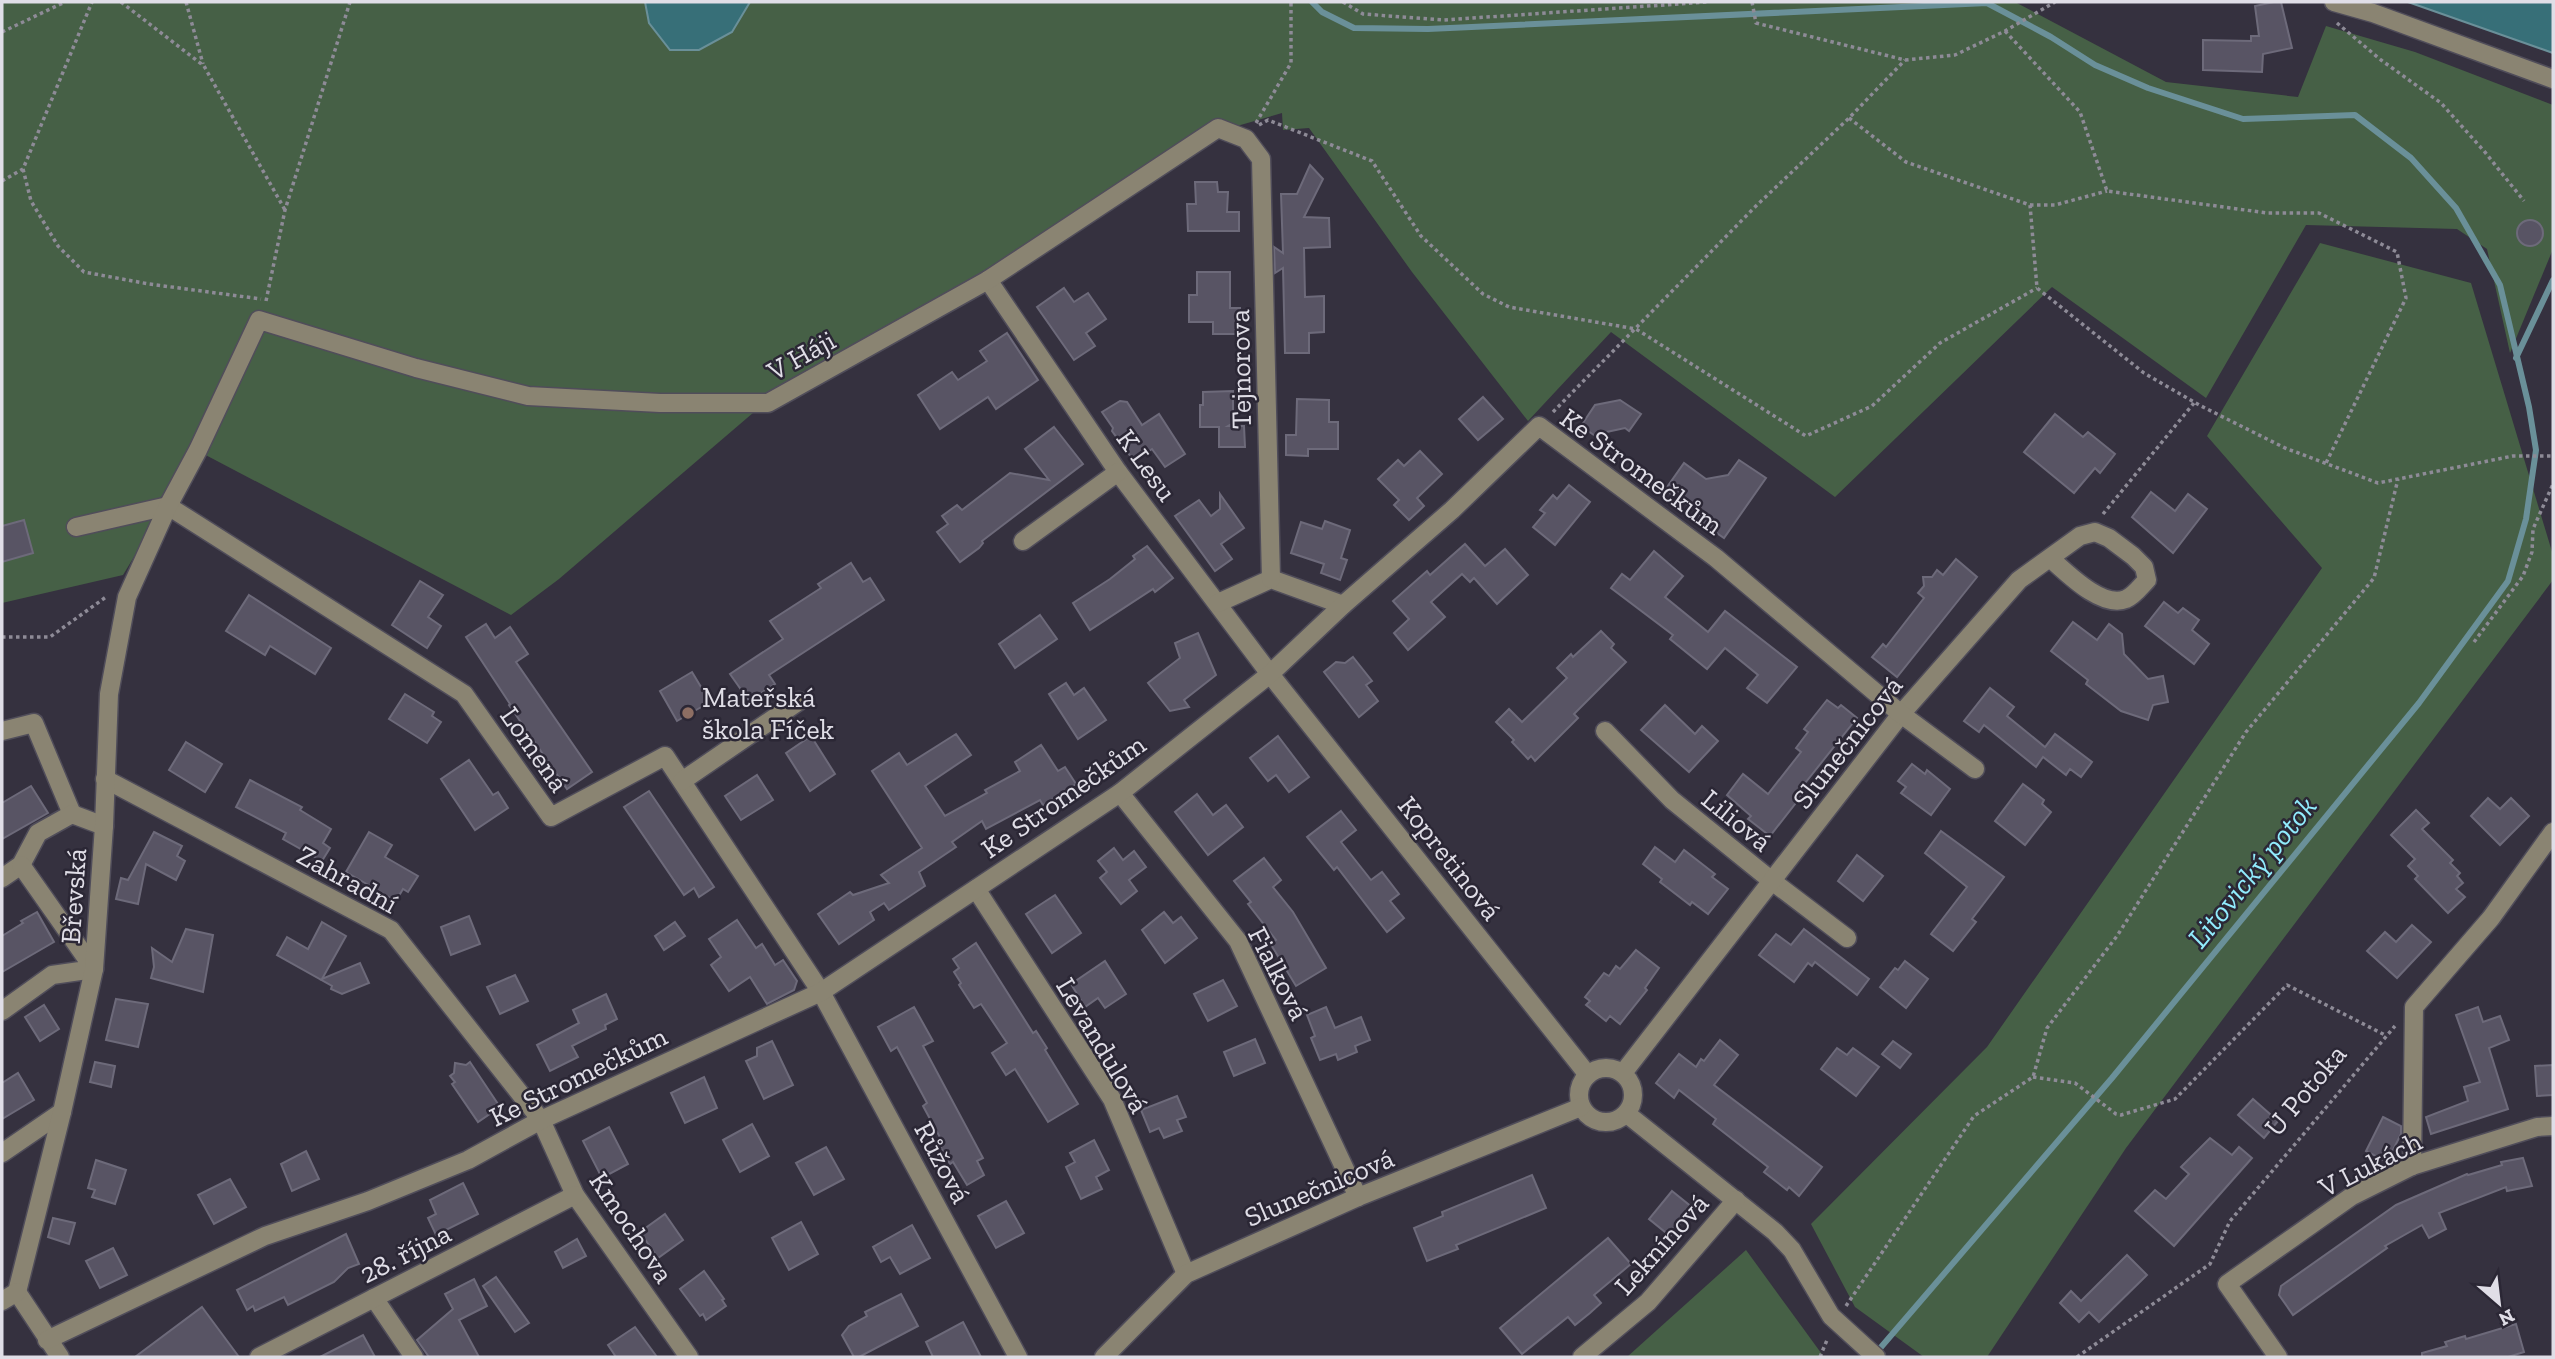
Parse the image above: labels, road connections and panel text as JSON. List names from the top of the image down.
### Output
{
  "streets": {
    "street": [
      "V Háji",
      "Tejnorova",
      "K Lesu",
      "Ke Stromečkům",
      "Slunečnicová",
      "Lomená",
      "Liliová",
      "Kopretinová",
      "Zahradní",
      "Břevská",
      "Fialková",
      "Levandulová",
      "Růžová",
      "V Lukách",
      "Kmochova",
      "Leknínová",
      "28. října"
    ],
    "path": ["U Potoka"]
  },
  "crossings": [
    ["V Háji", "Tejnorova"],
    ["V Háji", "K Lesu"],
    ["V Háji", "Břevská"],
    ["K Lesu", "Ke Stromečkům"],
    ["K Lesu", "Kopretinová"],
    ["Ke Stromečkům", "Slunečnicová"],
    ["Ke Stromečkům", "Lomená"],
    ["Ke Stromečkům", "Kopretinová"],
    ["Ke Stromečkům", "Zahradní"],
    ["Ke Stromečkům", "Fialková"],
    ["Ke Stromečkům", "Levandulová"],
    ["Ke Stromečkům", "Růžová"],
    ["Ke Stromečkům", "Kmochova"],
    ["Slunečnicová", "Liliová"],
    ["Slunečnicová", "Kopretinová"],
    ["Slunečnicová", "Fialková"],
    ["Slunečnicová", "Levandulová"],
    ["Slunečnicová", "Leknínová"],
    ["Lomená", "Břevská"],
    ["Lomená", "Růžová"],
    ["Kopretinová", "Leknínová"],
    ["Zahradní", "Břevská"],
    ["Zahradní", "Kmochova"],
    ["Kmochova", "28. října"]
  ],
  "water": ["Litovický potok"],
  "places": ["Mateřská škola Fíček"],
  "north": "bottom right"
}
